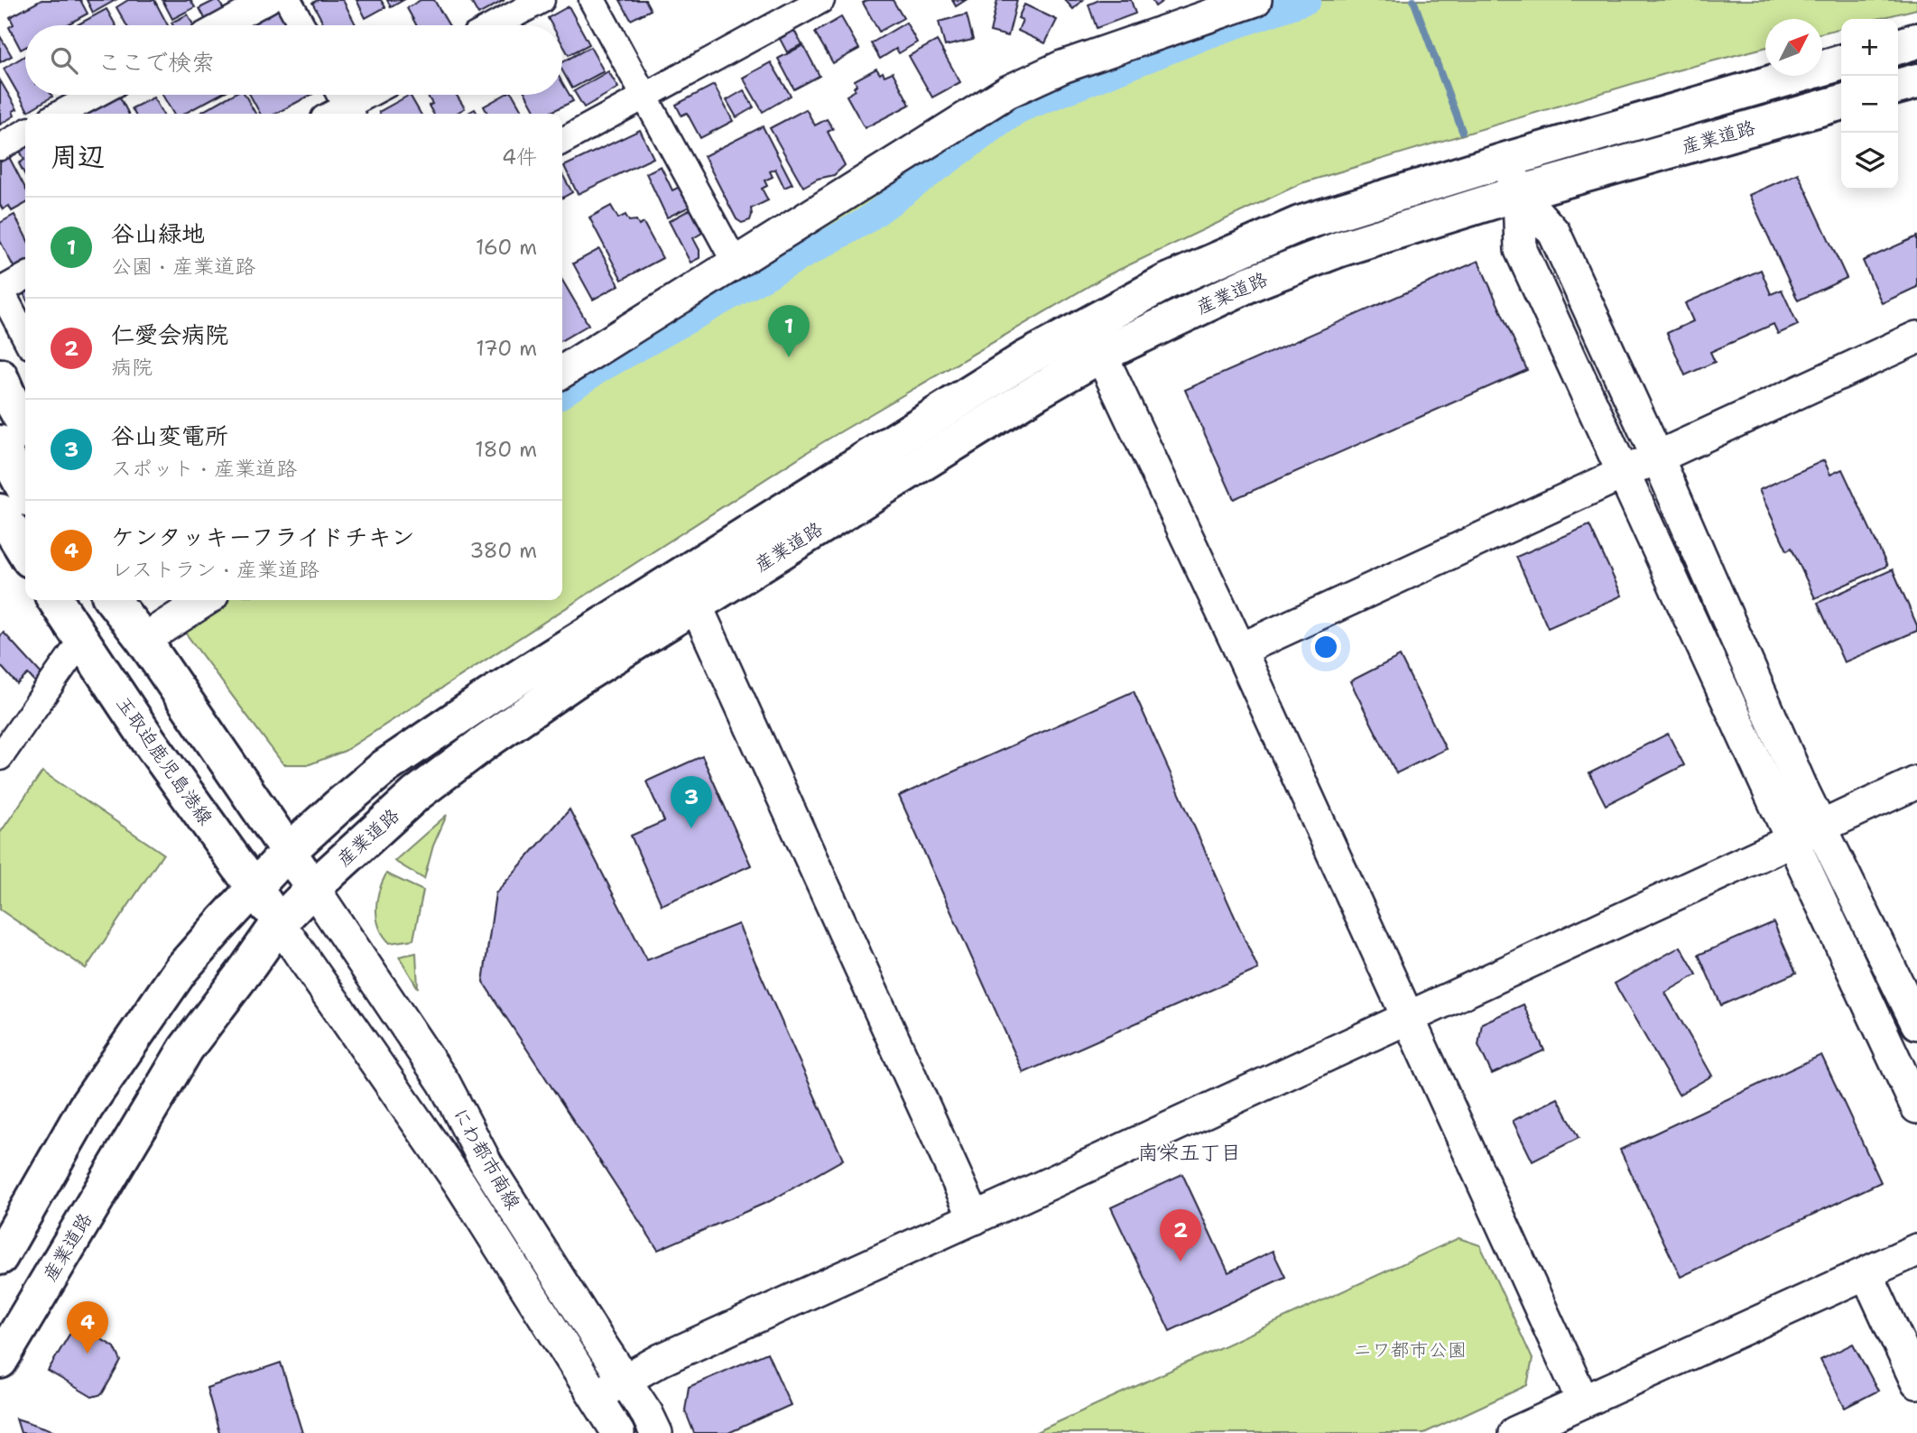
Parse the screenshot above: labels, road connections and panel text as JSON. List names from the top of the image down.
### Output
{
  "streets": {
    "main road": ["産業道路", "玉取迫鹿児島港線"],
    "street": ["にわ都市南線"]
  },
  "crossings": [
    ["産業道路", "玉取迫鹿児島港線"],
    ["産業道路", "にわ都市南線"],
    ["玉取迫鹿児島港線", "にわ都市南線"]
  ],
  "districts": ["南栄五丁目"],
  "parks": ["ニワ都市公園"],
  "north": "top right",
  "page": {
    "map_buttons": ["+", "−"],
    "search": "ここで検索",
    "heading": ["周辺", "4件"],
    "list": [
      {
        "mark": "1",
        "name": "谷山緑地",
        "note": "公園 · 産業道路",
        "value": "160 m"
      },
      {
        "mark": "2",
        "name": "仁愛会病院",
        "note": "病院",
        "value": "170 m"
      },
      {
        "mark": "3",
        "name": "谷山変電所",
        "note": "スポット · 産業道路",
        "value": "180 m"
      },
      {
        "mark": "4",
        "name": "ケンタッキーフライドチキン",
        "note": "レストラン · 産業道路",
        "value": "380 m"
      }
    ],
    "pins": [
      "1",
      "3",
      "2",
      "4"
    ]
  }
}
